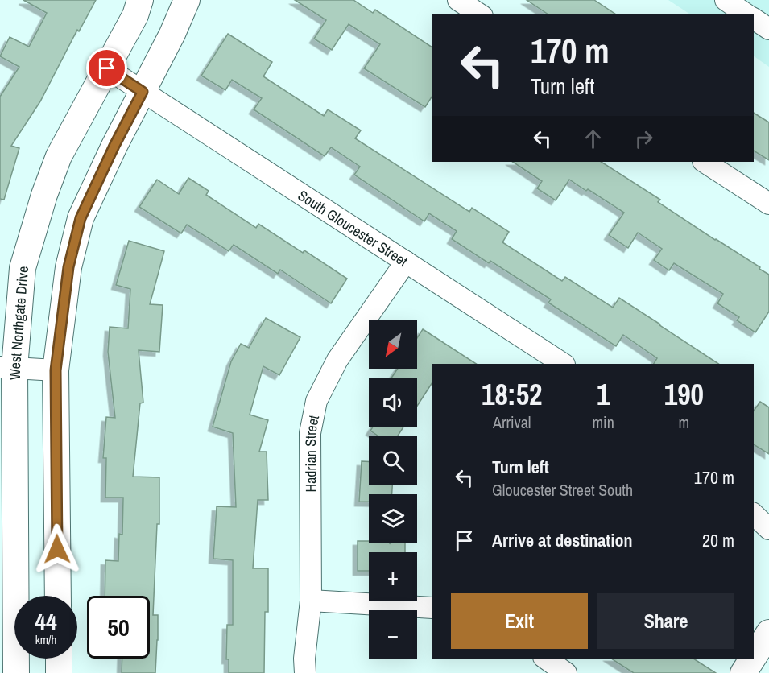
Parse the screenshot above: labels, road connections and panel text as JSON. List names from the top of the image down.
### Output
{
  "streets": {
    "main road": ["West Northgate Drive"],
    "street": ["South Gloucester Street", "Hadrian Street"]
  },
  "crossings": [
    ["South Gloucester Street", "West Northgate Drive"],
    ["South Gloucester Street", "Hadrian Street"]
  ],
  "north": "bottom left",
  "page": {
    "turn": ["170 m", "Turn left"],
    "map_buttons": ["+", "−"],
    "eta": [
      "18:52",
      "Arrival",
      "1",
      "min",
      "190",
      "m"
    ],
    "list": [
      {
        "name": "Turn left",
        "note": "Gloucester Street South",
        "value": "170 m"
      },
      {
        "name": "Arrive at destination",
        "value": "20 m"
      }
    ],
    "buttons": ["Exit", "Share"],
    "speed": "44 km/h",
    "limit": "50"
  }
}
